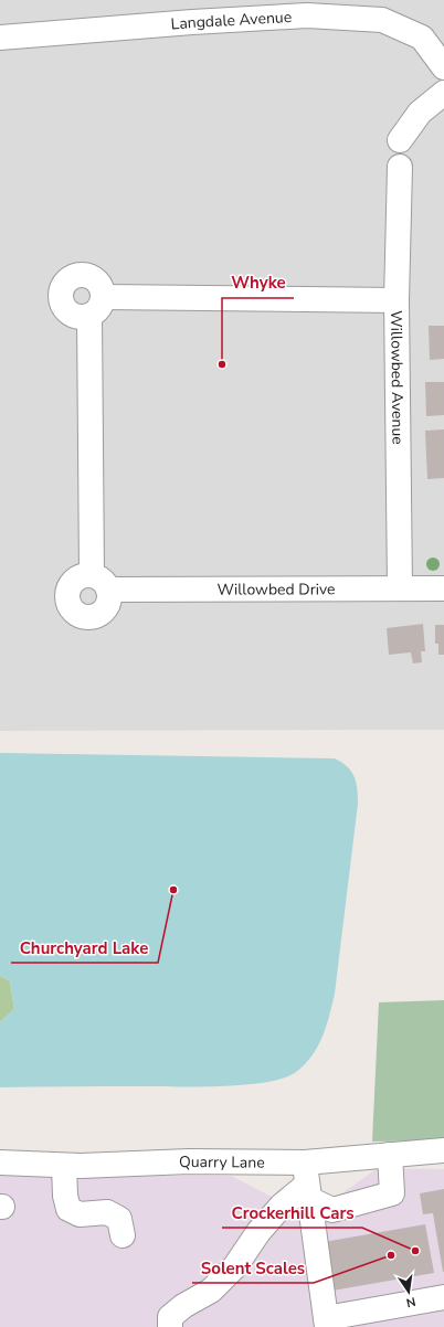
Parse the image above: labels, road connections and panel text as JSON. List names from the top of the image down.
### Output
{
  "streets": {
    "street": [
      "Langdale Avenue",
      "Willowbed Avenue",
      "Willowbed Drive",
      "Quarry Lane"
    ]
  },
  "crossings": [
    ["Willowbed Avenue", "Willowbed Drive"]
  ],
  "places": [
    "Whyke",
    "Churchyard Lake",
    "Crockerhill Cars",
    "Solent Scales"
  ],
  "north": "bottom"
}
